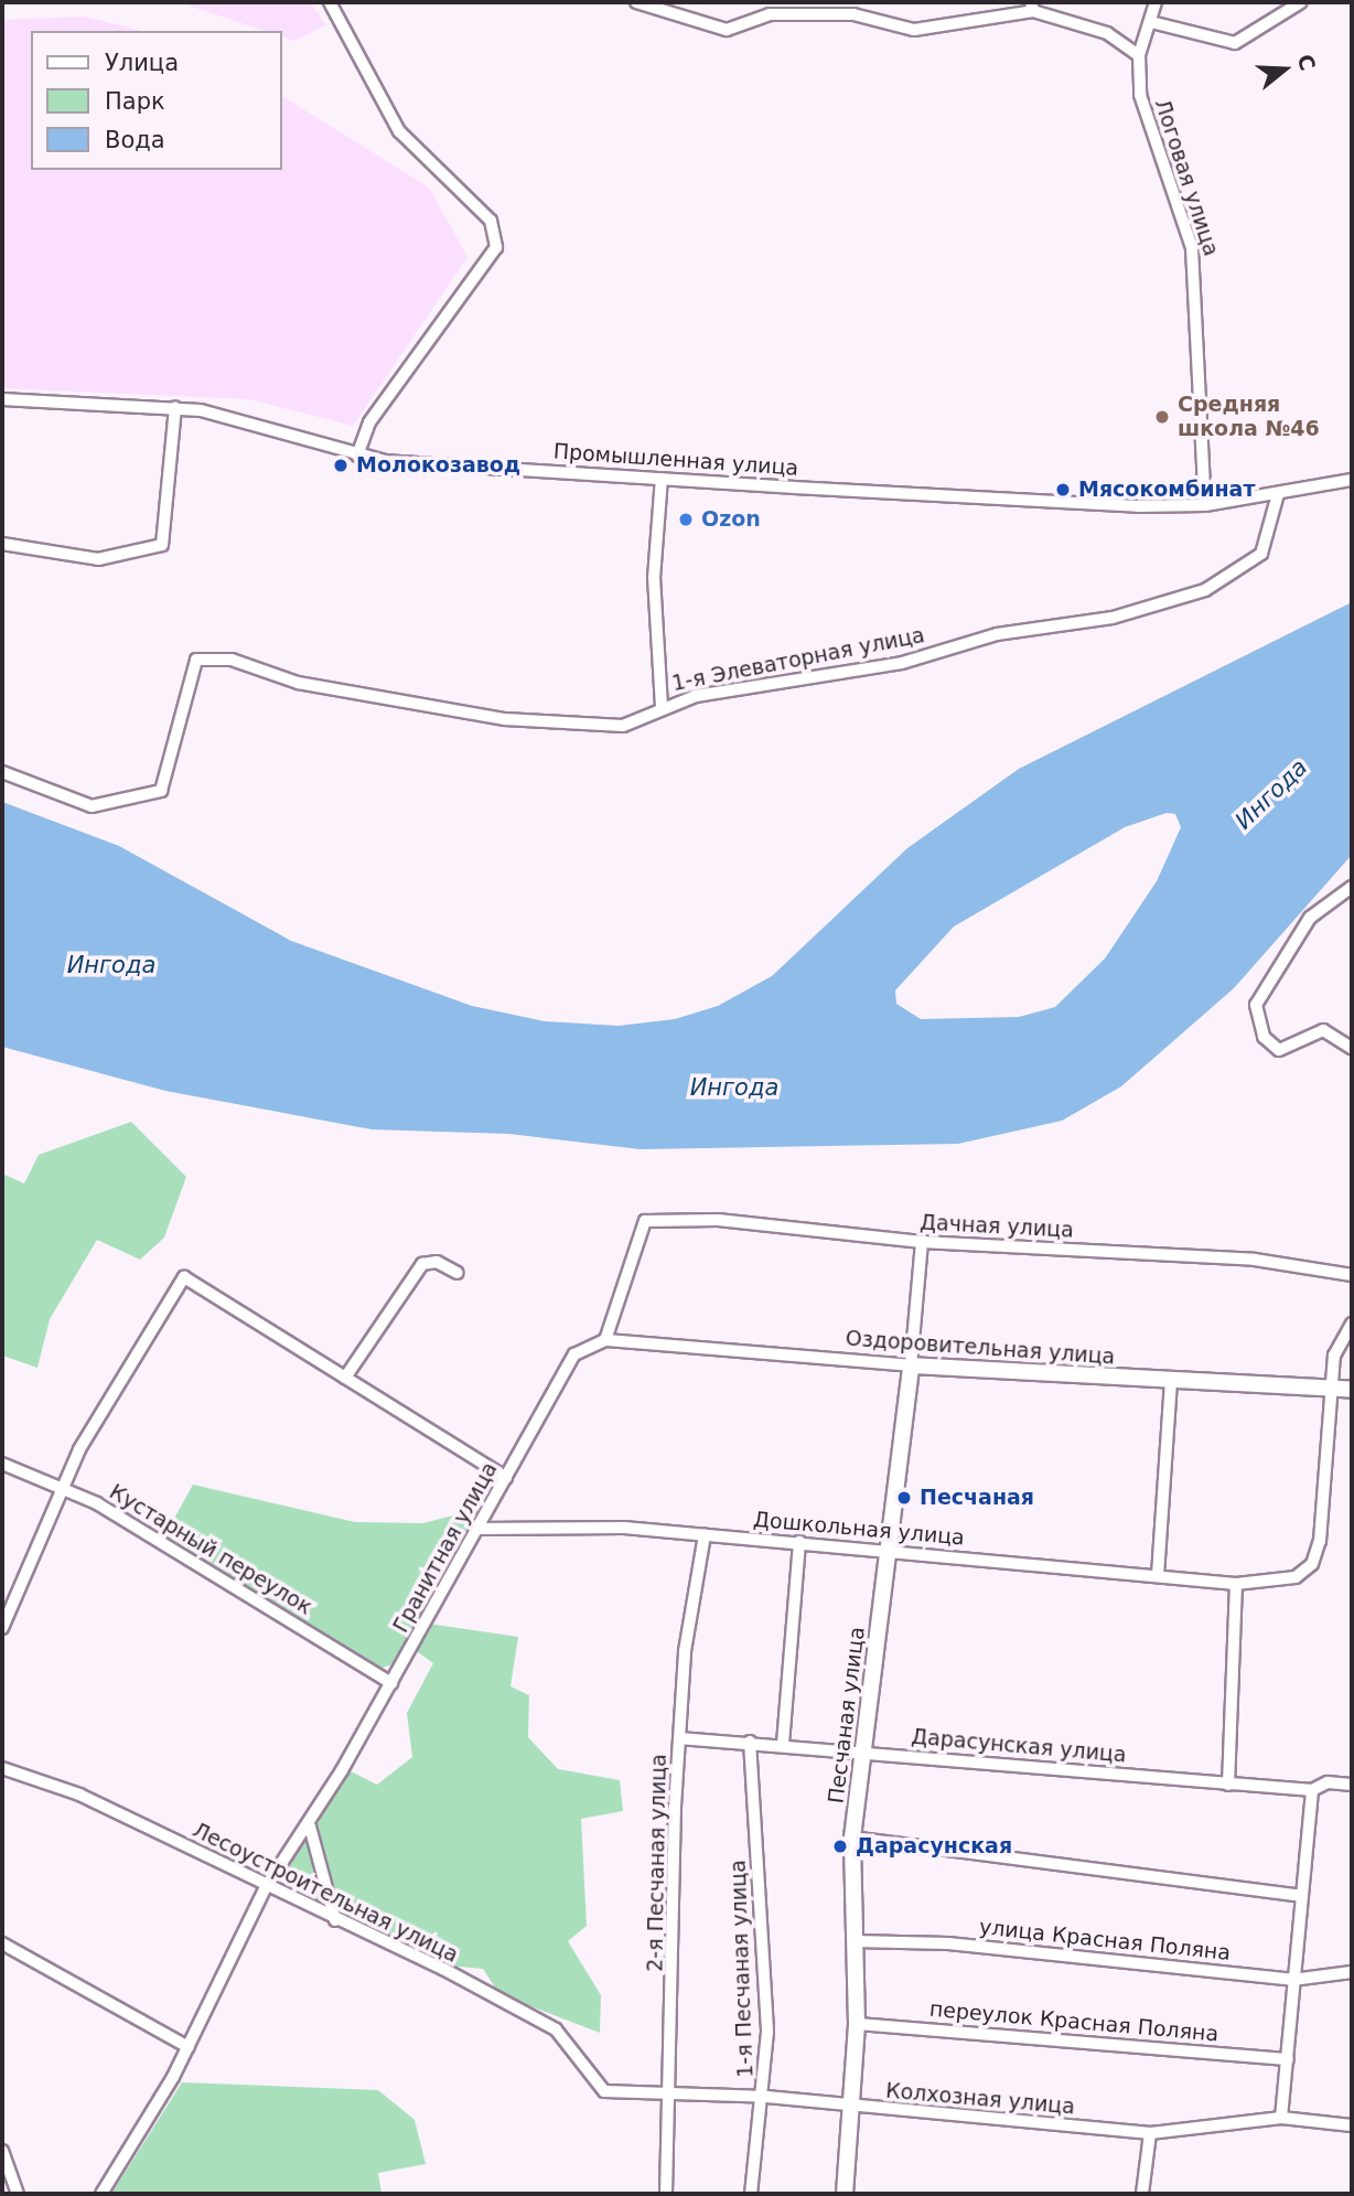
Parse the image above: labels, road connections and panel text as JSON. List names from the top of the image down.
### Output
{
  "streets": {
    "street": [
      "Логовая улица",
      "Промышленная улица",
      "1-я Элеваторная улица",
      "Дачная улица",
      "Оздоровительная улица",
      "Дошкольная улица",
      "Гранитная улица",
      "Кустарный переулок",
      "Песчаная улица",
      "Дарасунская улица",
      "2-я Песчаная улица",
      "Лесоустроительная улица",
      "улица Красная Поляна",
      "1-я Песчаная улица",
      "переулок Красная Поляна",
      "Колхозная улица"
    ]
  },
  "crossings": [
    ["Логовая улица", "Промышленная улица"],
    ["Промышленная улица", "1-я Элеваторная улица"],
    ["Дачная улица", "Оздоровительная улица"],
    ["Дачная улица", "Гранитная улица"],
    ["Дачная улица", "Песчаная улица"],
    ["Оздоровительная улица", "Дошкольная улица"],
    ["Оздоровительная улица", "Гранитная улица"],
    ["Оздоровительная улица", "Песчаная улица"],
    ["Дошкольная улица", "Гранитная улица"],
    ["Дошкольная улица", "Песчаная улица"],
    ["Дошкольная улица", "2-я Песчаная улица"],
    ["Гранитная улица", "Кустарный переулок"],
    ["Гранитная улица", "Лесоустроительная улица"],
    ["Песчаная улица", "Дарасунская улица"],
    ["Песчаная улица", "улица Красная Поляна"],
    ["Песчаная улица", "переулок Красная Поляна"],
    ["Песчаная улица", "Колхозная улица"],
    ["Дарасунская улица", "2-я Песчаная улица"],
    ["Дарасунская улица", "1-я Песчаная улица"],
    ["2-я Песчаная улица", "Колхозная улица"],
    ["Лесоустроительная улица", "Колхозная улица"],
    ["1-я Песчаная улица", "Колхозная улица"]
  ],
  "water": ["Ингода"],
  "places": [
    "Средняя школа №46",
    "Молокозавод",
    "Мясокомбинат",
    "Ozon",
    "Песчаная",
    "Дарасунская"
  ],
  "legend": ["Улица", "Парк", "Вода"],
  "north": "right"
}
